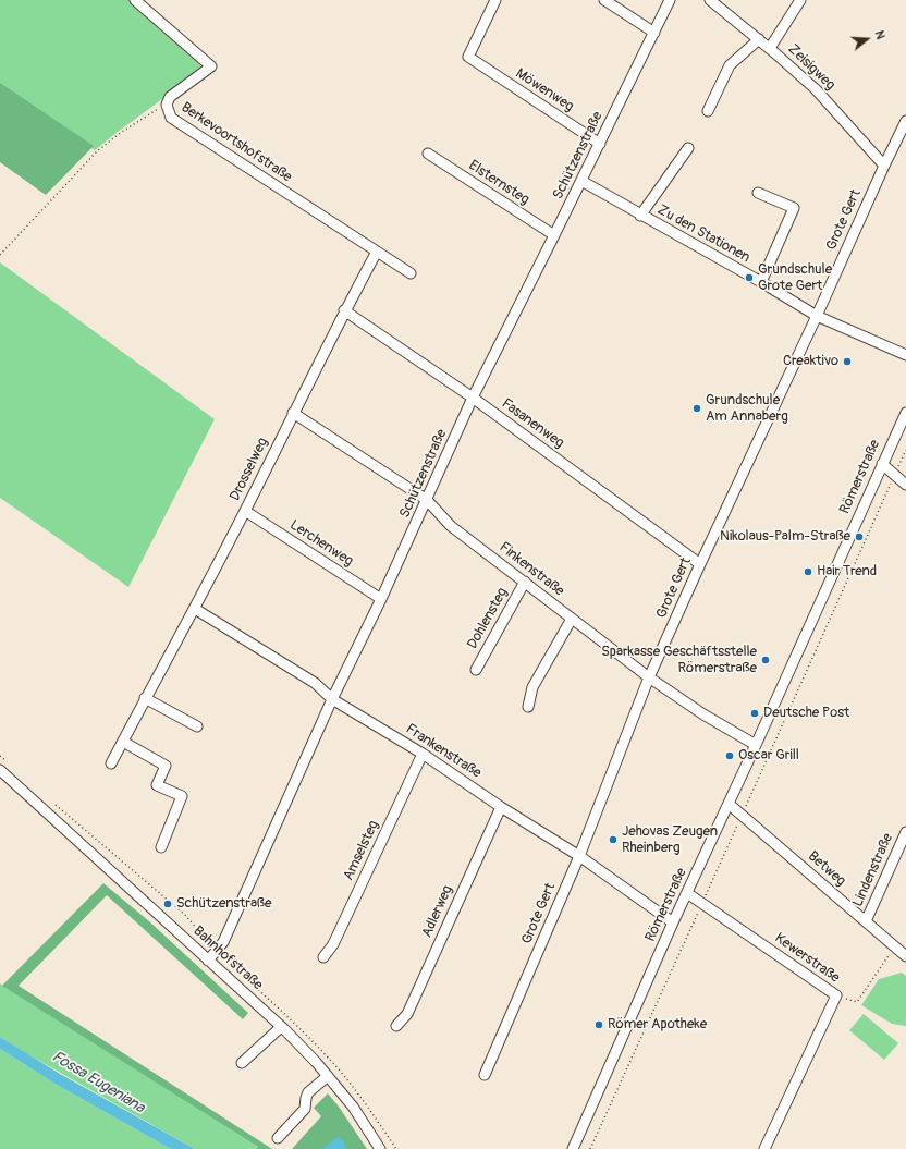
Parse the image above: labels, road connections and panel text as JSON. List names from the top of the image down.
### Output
{
  "streets": {
    "street": [
      "Zeisigweg",
      "Möwenweg",
      "Berkevoortshofstraße",
      "Schützenstraße",
      "Elsternsteg",
      "Grote Gert",
      "Zu den Stationen",
      "Fasanenweg",
      "Drosselweg",
      "Römerstraße",
      "Lerchenweg",
      "Finkenstraße",
      "Dohlensteg",
      "Frankenstraße",
      "Amselsteg",
      "Betweg",
      "Lindenstraße",
      "Adlerweg",
      "Bahnhofstraße",
      "Kewerstraße"
    ]
  },
  "crossings": [
    ["Zeisigweg", "Grote Gert"],
    ["Möwenweg", "Schützenstraße"],
    ["Berkevoortshofstraße", "Drosselweg"],
    ["Schützenstraße", "Elsternsteg"],
    ["Schützenstraße", "Zu den Stationen"],
    ["Schützenstraße", "Fasanenweg"],
    ["Schützenstraße", "Lerchenweg"],
    ["Schützenstraße", "Finkenstraße"],
    ["Schützenstraße", "Frankenstraße"],
    ["Schützenstraße", "Bahnhofstraße"],
    ["Grote Gert", "Zu den Stationen"],
    ["Grote Gert", "Fasanenweg"],
    ["Grote Gert", "Finkenstraße"],
    ["Grote Gert", "Frankenstraße"],
    ["Fasanenweg", "Drosselweg"],
    ["Drosselweg", "Lerchenweg"],
    ["Drosselweg", "Finkenstraße"],
    ["Drosselweg", "Frankenstraße"],
    ["Römerstraße", "Finkenstraße"],
    ["Römerstraße", "Frankenstraße"],
    ["Römerstraße", "Betweg"],
    ["Römerstraße", "Kewerstraße"],
    ["Finkenstraße", "Dohlensteg"],
    ["Frankenstraße", "Amselsteg"],
    ["Frankenstraße", "Adlerweg"],
    ["Betweg", "Lindenstraße"]
  ],
  "water": ["Fossa Eugeniana"],
  "places": [
    "Grundschule Grote Gert",
    "Creaktivo",
    "Grundschule Am Annaberg",
    "Nikolaus-Palm-Straße",
    "Hair Trend",
    "Sparkasse Geschäftsstelle Römerstraße",
    "Deutsche Post",
    "Oscar Grill",
    "Jehovas Zeugen Rheinberg",
    "Schützenstraße",
    "Römer Apotheke"
  ],
  "north": "right"
}
